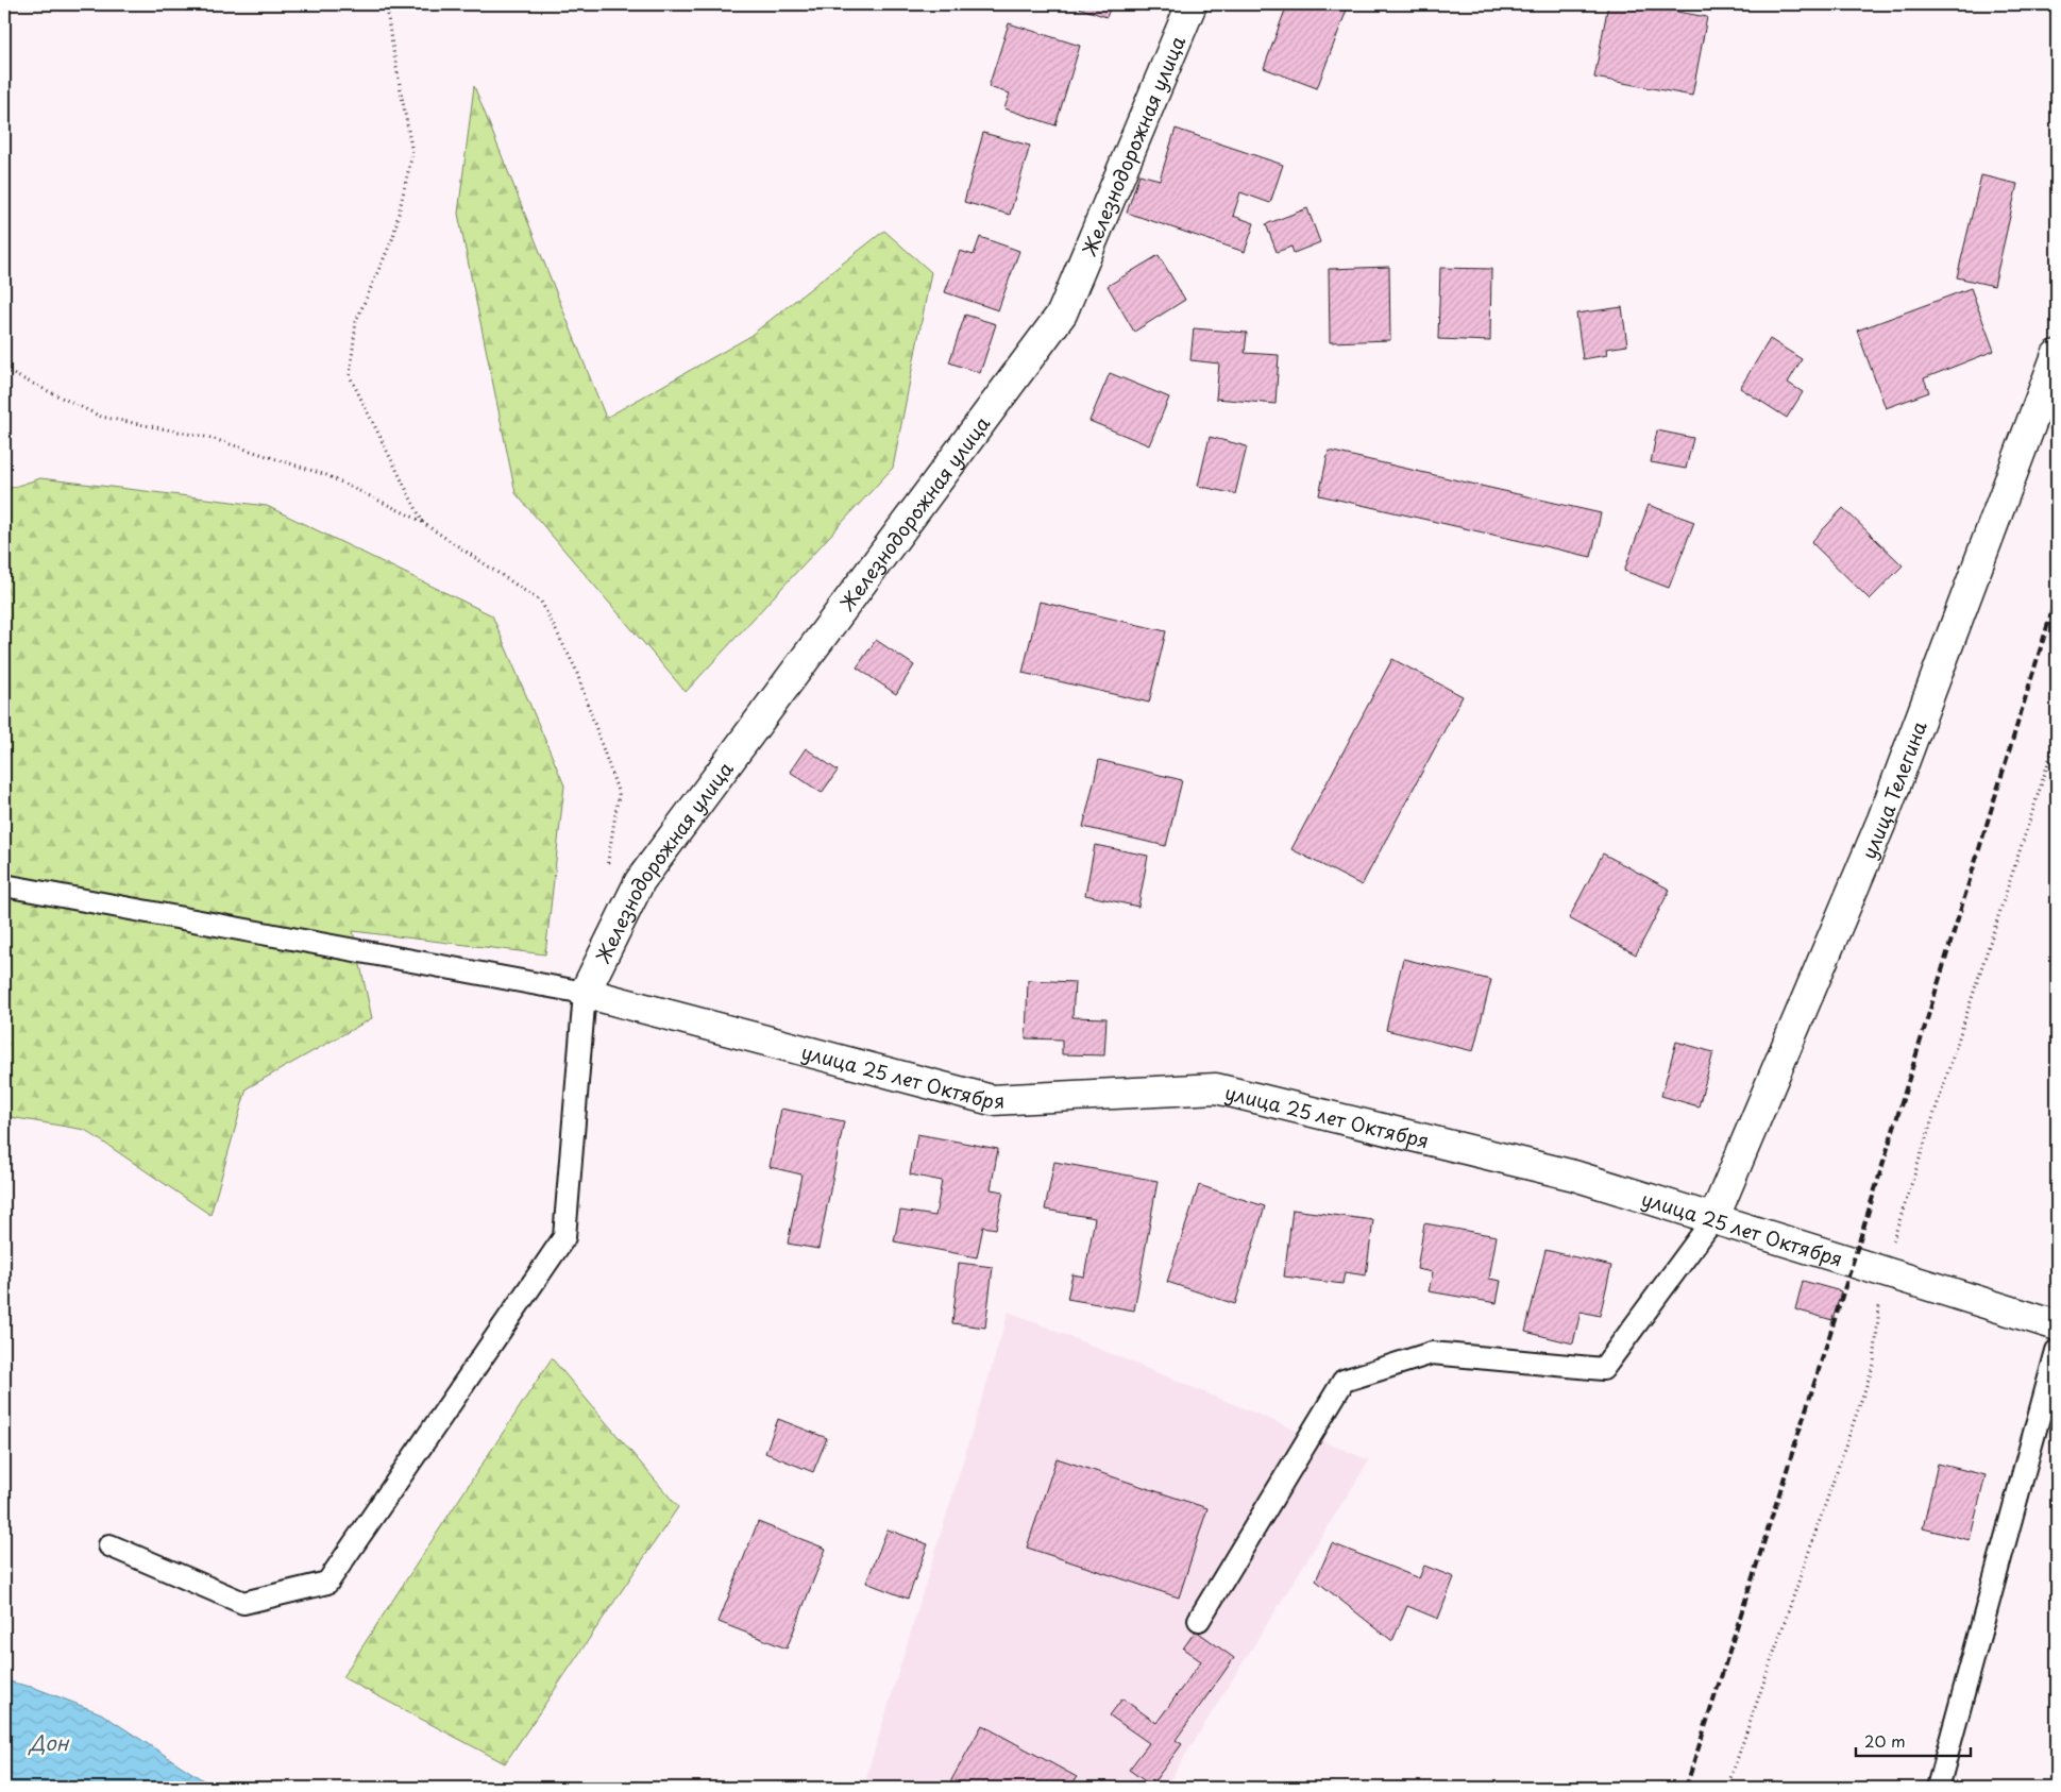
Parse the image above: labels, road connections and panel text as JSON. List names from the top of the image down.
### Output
{
  "streets": {
    "street": ["Железнодорожная улица", "улица Телегина", "улица 25 лет Октября"]
  },
  "crossings": [
    ["Железнодорожная улица", "улица 25 лет Октября"],
    ["улица Телегина", "улица 25 лет Октября"]
  ],
  "water": ["Дон"],
  "scale_bar": "20 m"
}
